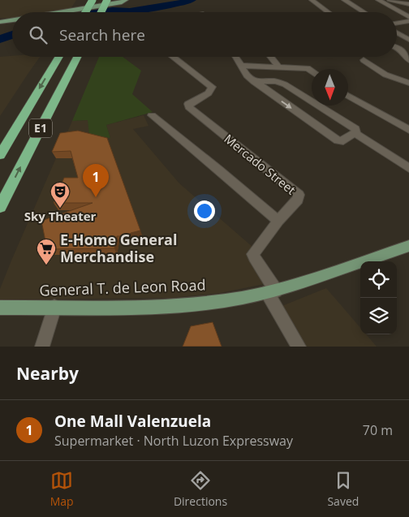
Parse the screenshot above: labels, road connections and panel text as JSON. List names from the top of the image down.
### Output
{
  "streets": {
    "highway": ["E1"],
    "main road": ["General T. de Leon Road"],
    "street": ["Mercado Street"]
  },
  "crossings": [
    ["Mercado Street", "General T. de Leon Road"]
  ],
  "places": {
    "theatre": ["Sky Theater"],
    "supermarket": ["E-Home General Merchandise"]
  },
  "north": "bottom",
  "page": {
    "search": "Search here",
    "pins": "1",
    "heading": "Nearby",
    "list": [
      {
        "mark": "1",
        "name": "One Mall Valenzuela",
        "note": "Supermarket · North Luzon Expressway",
        "value": "70 m"
      }
    ],
    "nav": ["Map", "Directions", "Saved"]
  }
}
